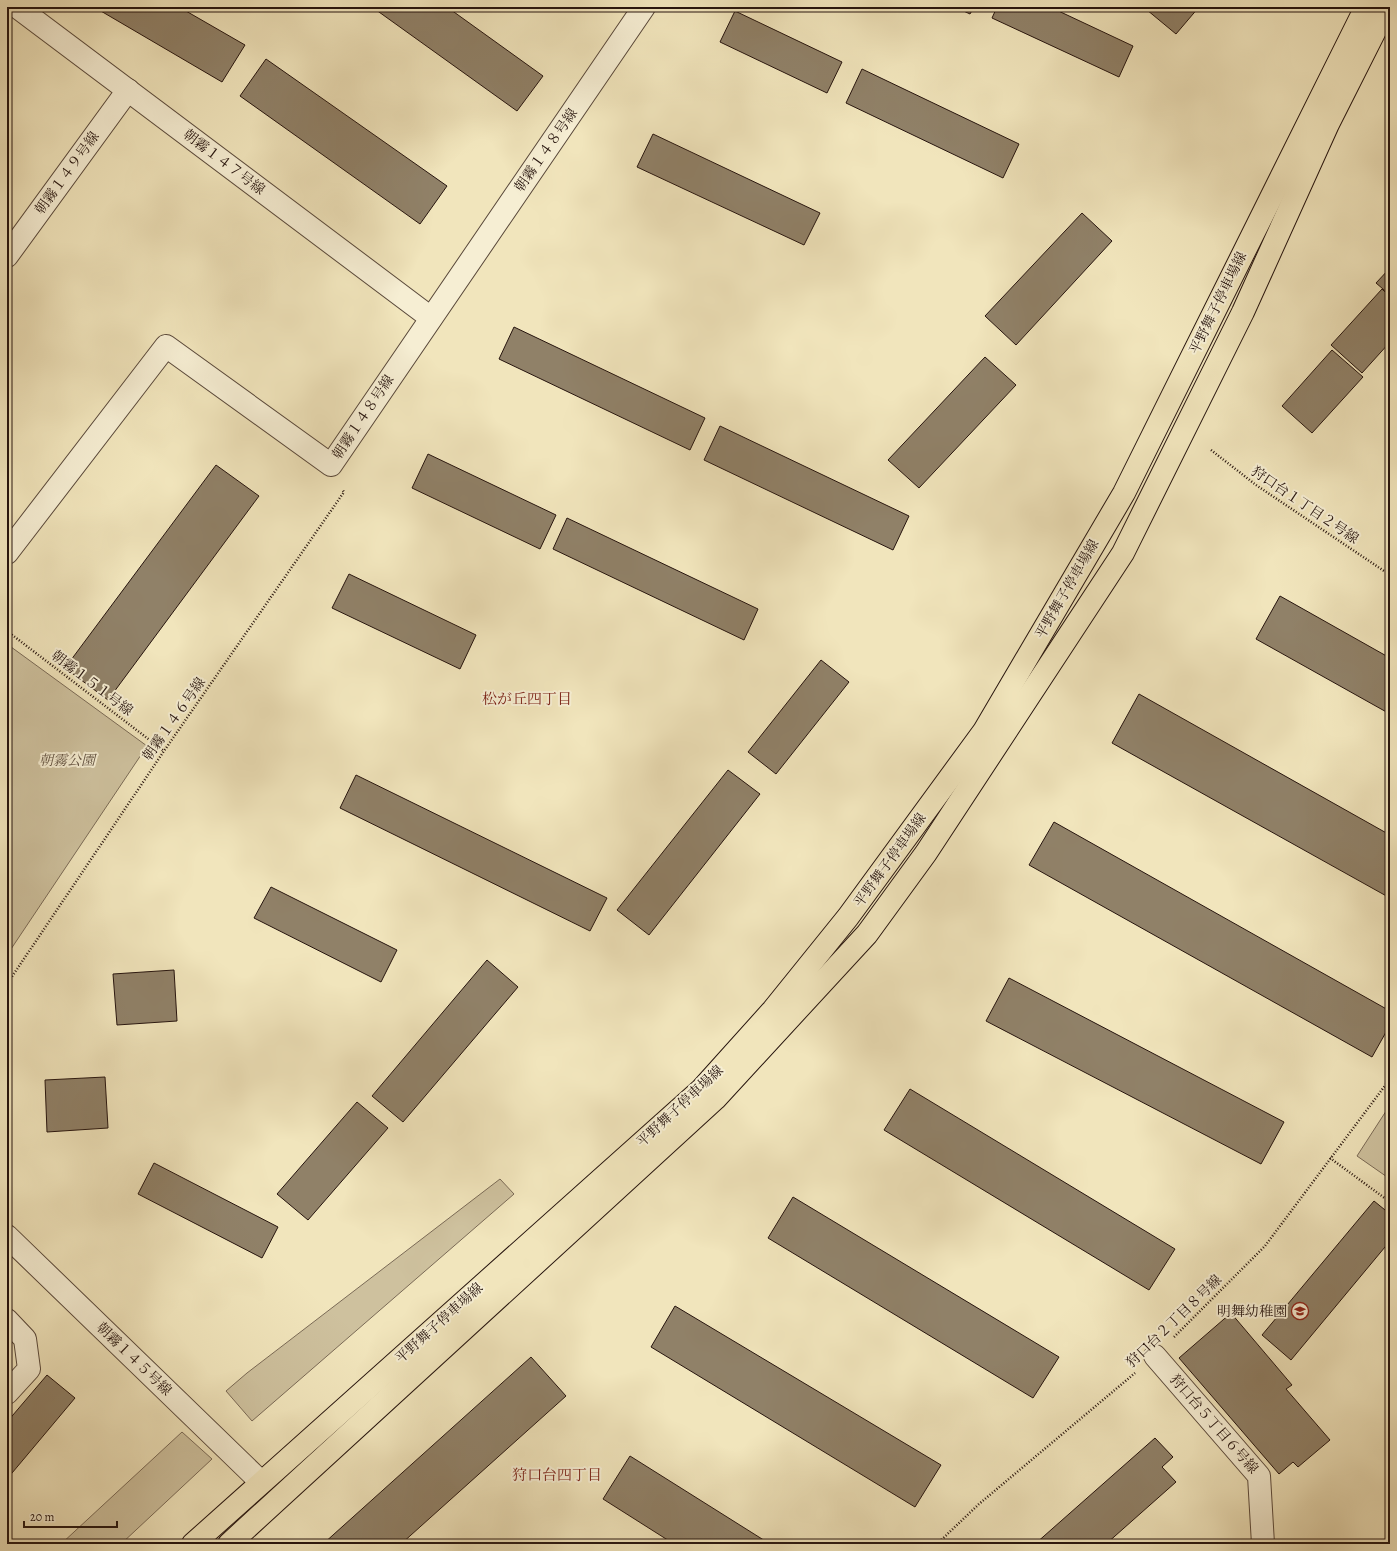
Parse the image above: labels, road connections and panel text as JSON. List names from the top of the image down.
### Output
{
  "streets": {
    "main road": ["平野舞子停車場線"],
    "street": [
      "朝霧１４８号線",
      "朝霧１４７号線",
      "朝霧１４９号線",
      "朝霧１４５号線",
      "狩口台５丁目６号線"
    ],
    "path": [
      "狩口台１丁目２号線",
      "朝霧１５１号線",
      "朝霧１４６号線",
      "狩口台２丁目８号線"
    ]
  },
  "crossings": [
    ["朝霧１４８号線", "朝霧１４７号線"],
    ["朝霧１４８号線", "朝霧１４６号線"],
    ["朝霧１４７号線", "朝霧１４９号線"],
    ["平野舞子停車場線", "朝霧１４５号線"],
    ["朝霧１５１号線", "朝霧１４６号線"],
    ["狩口台２丁目８号線", "狩口台５丁目６号線"]
  ],
  "districts": ["松が丘四丁目", "狩口台四丁目"],
  "parks": ["朝霧公園"],
  "places": {
    "school or university": ["明舞幼稚園"]
  },
  "scale_bar": "20 m"
}
